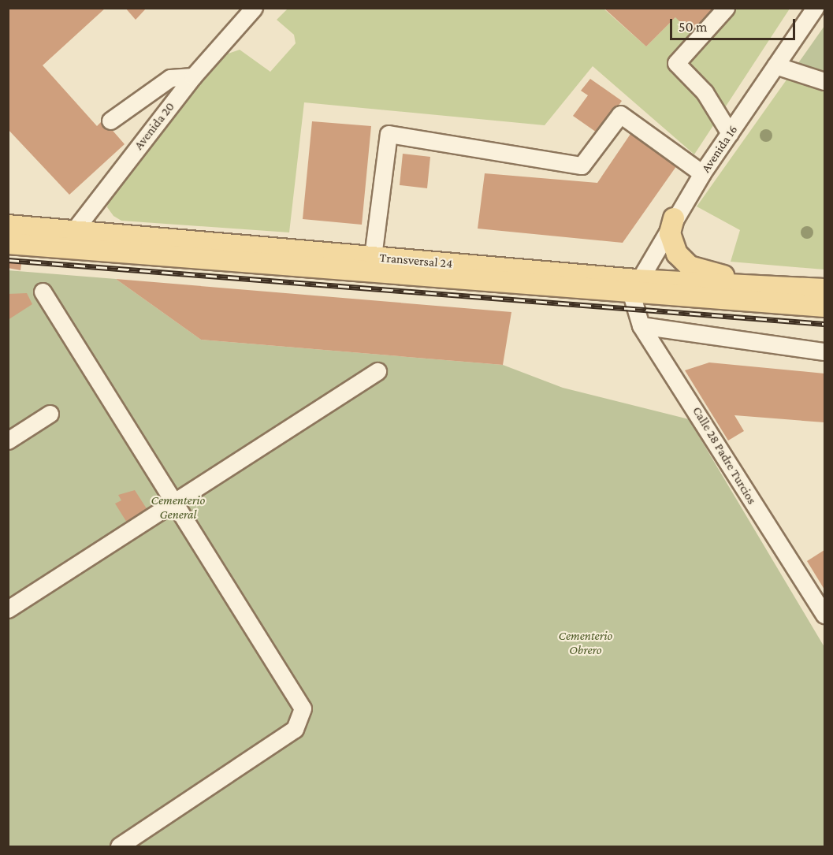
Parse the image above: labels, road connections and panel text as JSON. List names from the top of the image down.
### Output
{
  "streets": {
    "main road": ["Transversal 24"],
    "street": ["Avenida 20", "Avenida 16", "Calle 28 Padre Turcios"]
  },
  "crossings": [
    ["Avenida 20", "Transversal 24"],
    ["Avenida 16", "Transversal 24"],
    ["Avenida 16", "Calle 28 Padre Turcios"],
    ["Transversal 24", "Calle 28 Padre Turcios"]
  ],
  "parks": ["Cementerio General", "Cementerio Obrero"],
  "scale_bar": "50 m"
}
